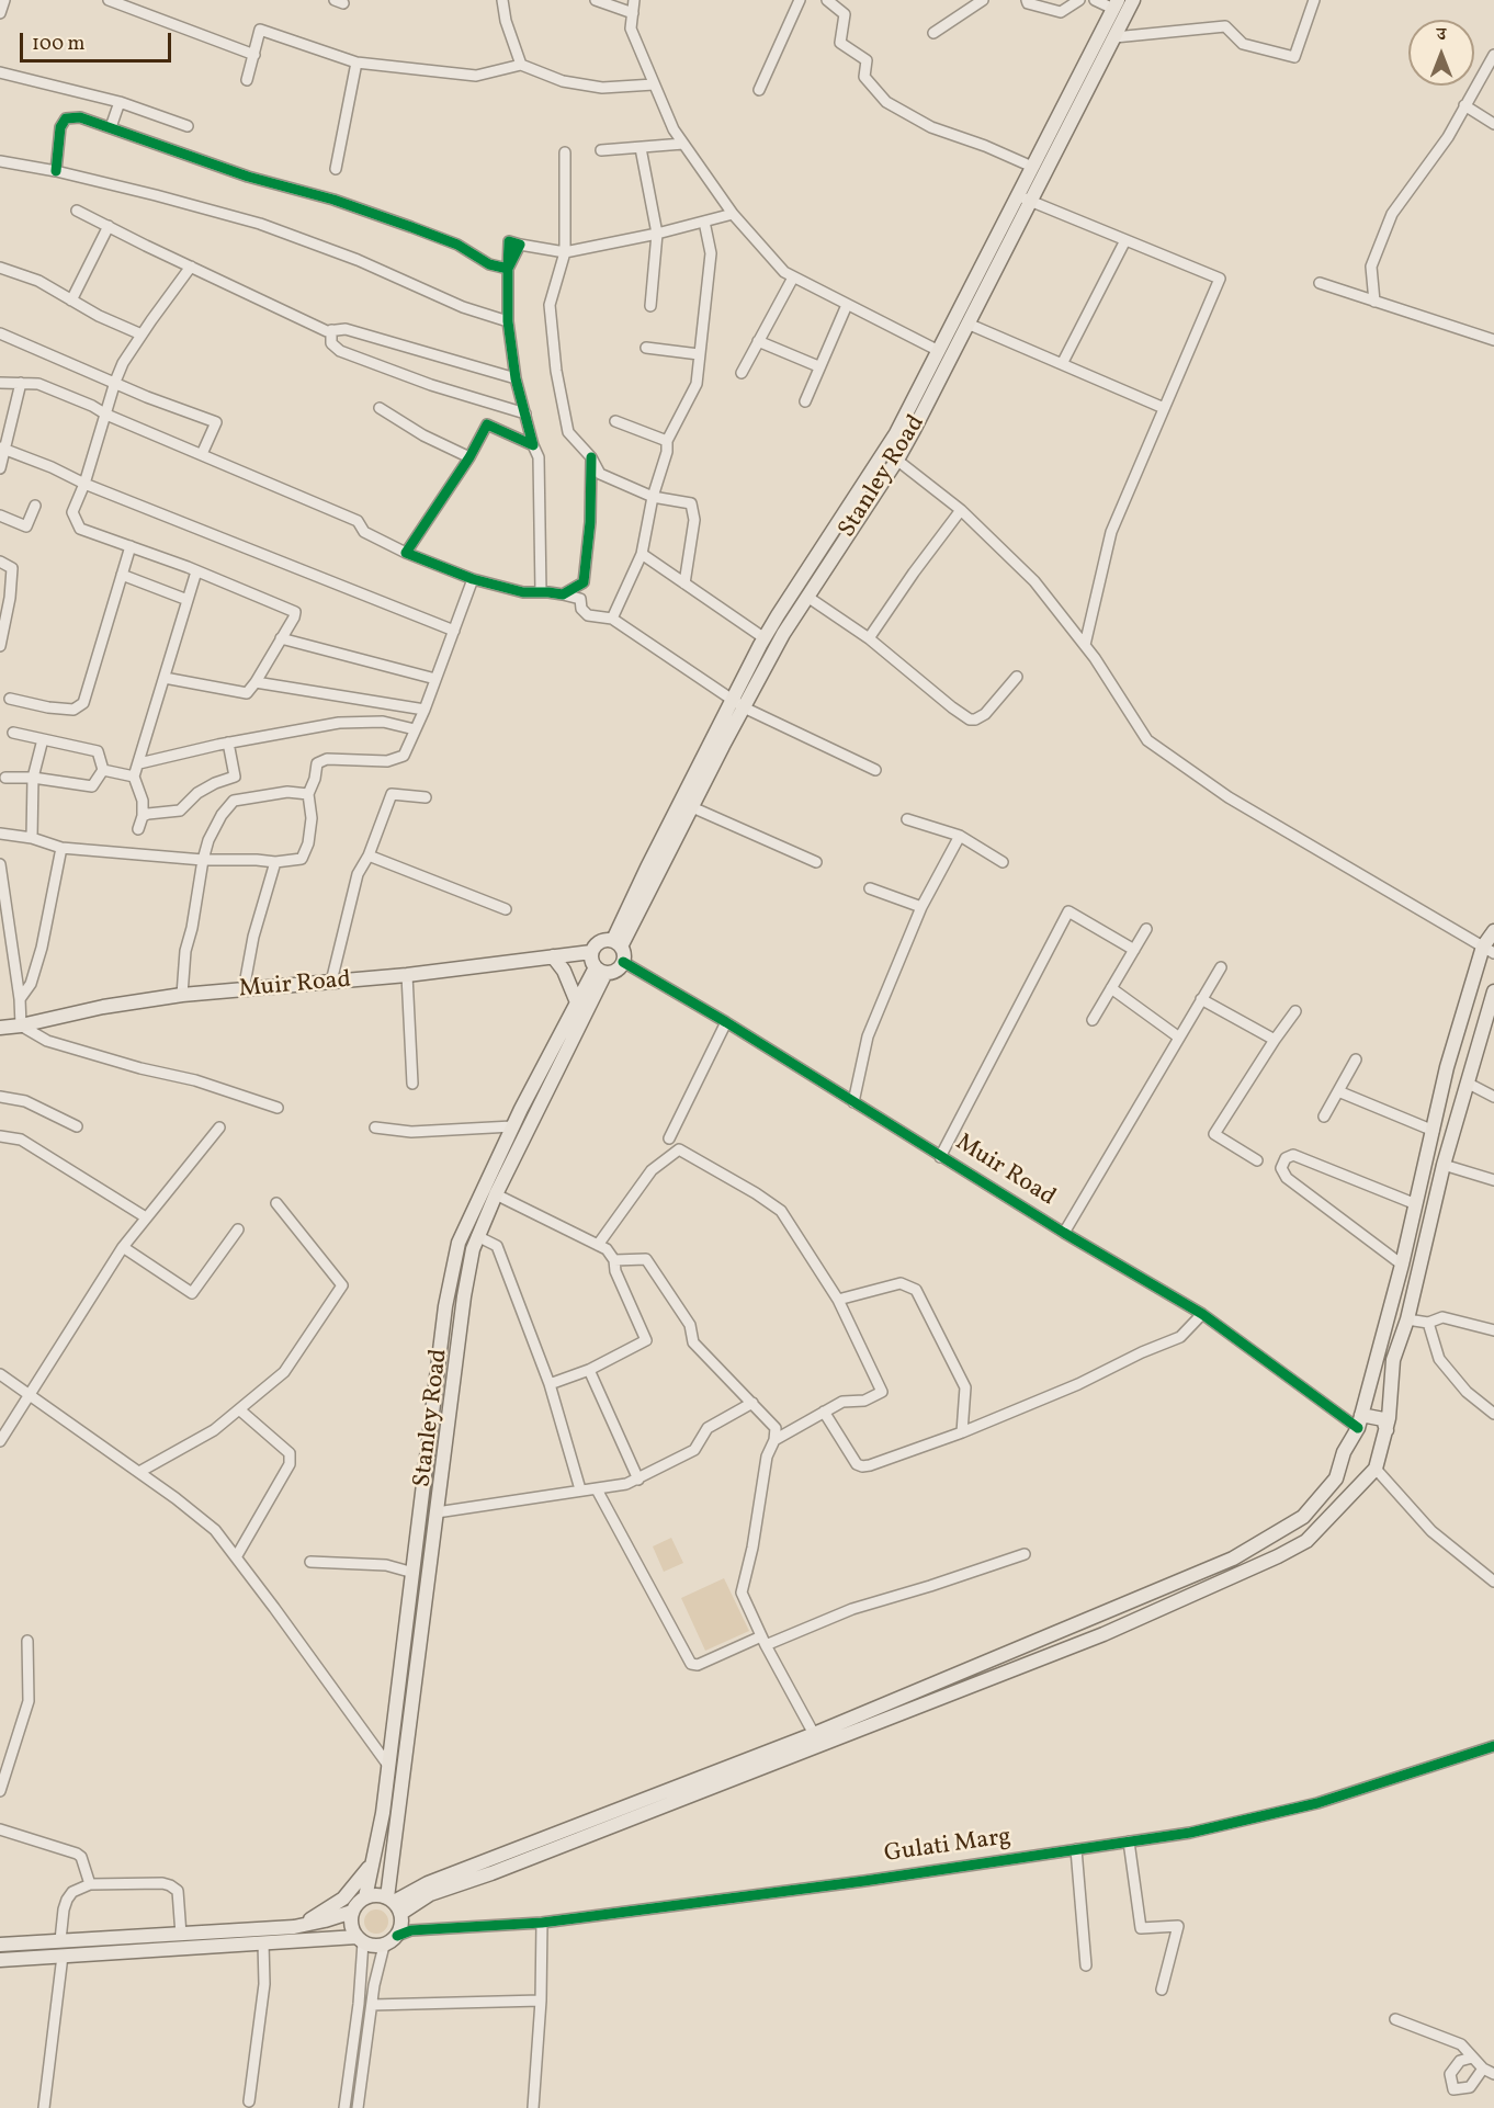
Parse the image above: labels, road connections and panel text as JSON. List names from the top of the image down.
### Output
{
  "streets": {
    "main road": ["Stanley Road", "Muir Road"],
    "street": ["Gulati Marg"]
  },
  "crossings": [
    ["Stanley Road", "Muir Road"],
    ["Stanley Road", "Gulati Marg"]
  ],
  "scale_bar": "100 m",
  "north": "top"
}
